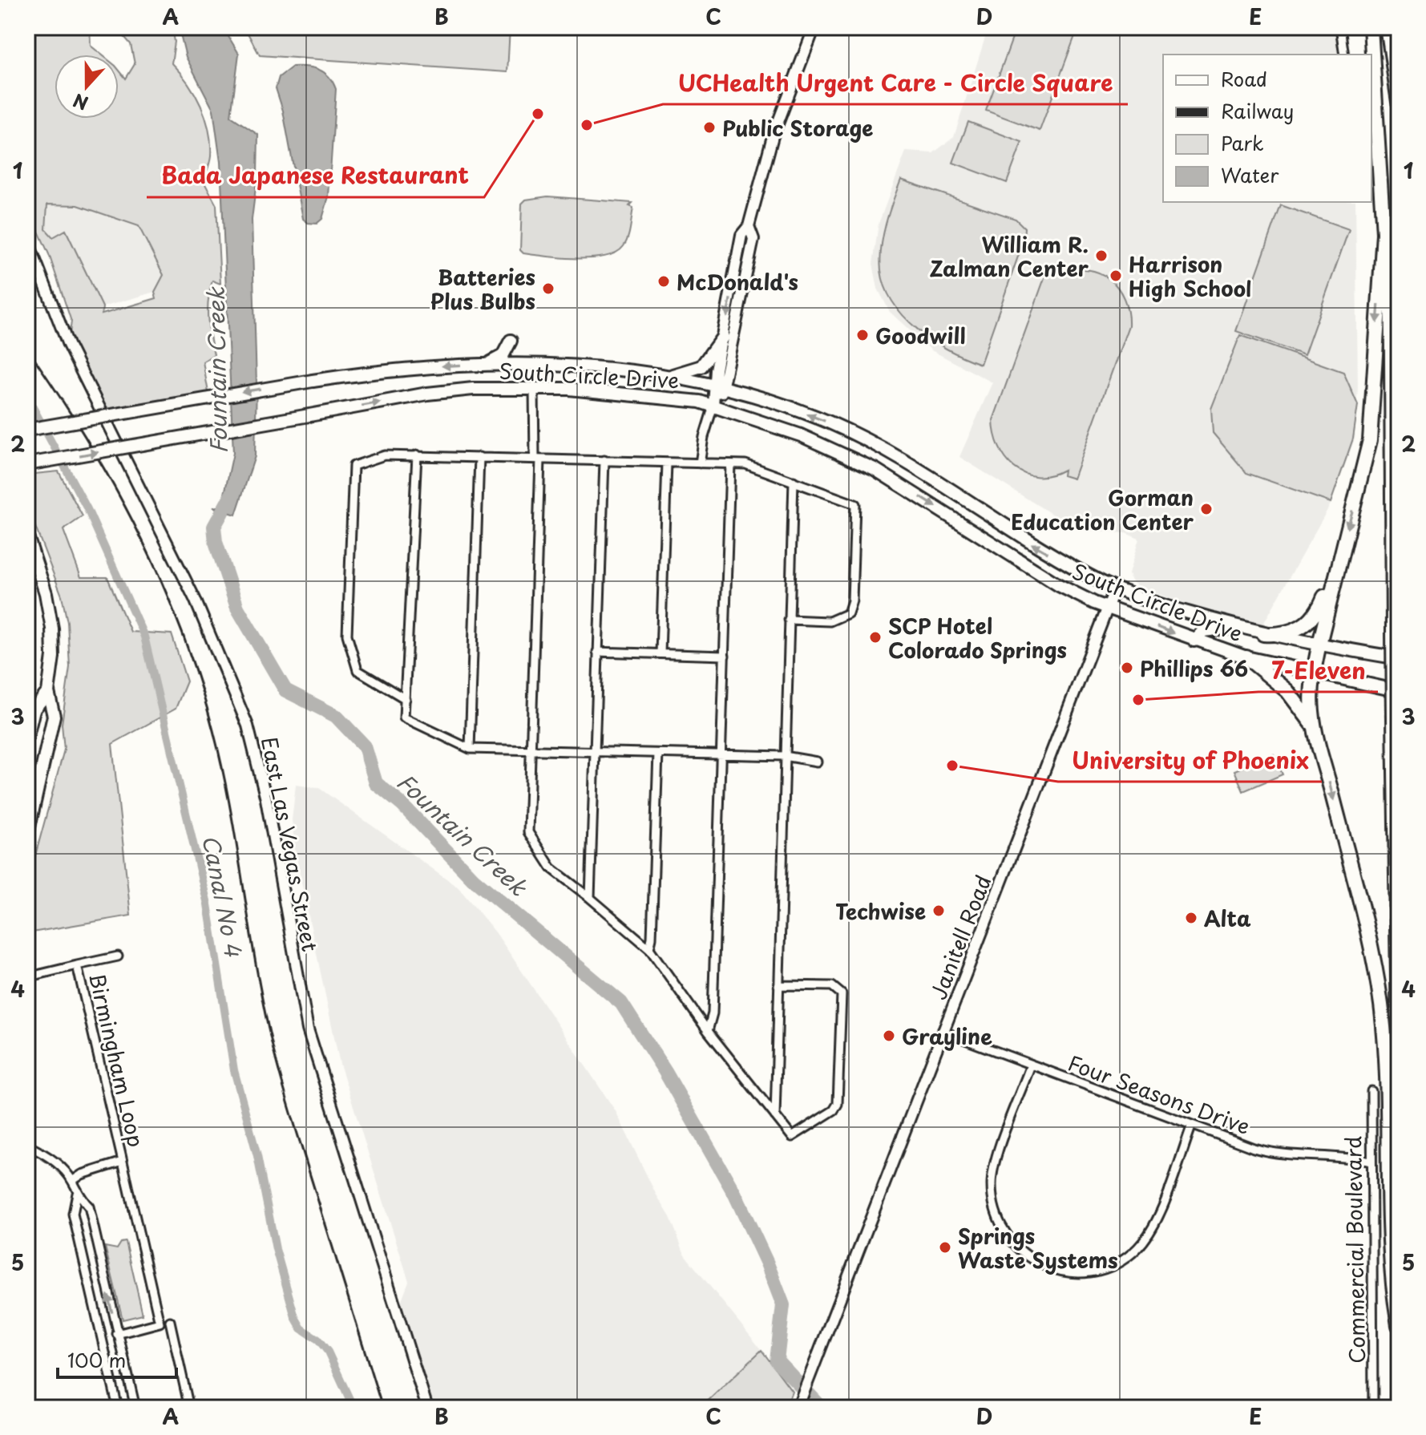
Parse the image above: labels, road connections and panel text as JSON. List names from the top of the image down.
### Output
{
  "streets": {
    "main road": ["South Circle Drive"],
    "street": [
      "East Las Vegas Street",
      "Janitell Road",
      "Birmingham Loop",
      "Four Seasons Drive",
      "Commercial Boulevard"
    ]
  },
  "crossings": [
    ["South Circle Drive", "Janitell Road"],
    ["Janitell Road", "Four Seasons Drive"],
    ["Four Seasons Drive", "Commercial Boulevard"]
  ],
  "water": ["Fountain Creek", "Canal No 4"],
  "places": [
    "Bada Japanese Restaurant",
    "UCHealth Urgent Care - Circle Square",
    "Public Storage",
    "William R. Zalman Center",
    "Harrison High School",
    "McDonald's",
    "Batteries Plus Bulbs",
    "Goodwill",
    "Gorman Education Center",
    "SCP Hotel Colorado Springs",
    "Phillips 66",
    "7-Eleven",
    "University of Phoenix",
    "Techwise",
    "Alta",
    "Grayline",
    "Springs Waste Systems"
  ],
  "legend": [
    "Road",
    "Railway",
    "Park",
    "Water"
  ],
  "scale_bar": "100 m",
  "north": "bottom",
  "grid": {
    "columns": [
      "A",
      "B",
      "C",
      "D",
      "E"
    ],
    "rows": [
      "1",
      "2",
      "3",
      "4",
      "5"
    ]
  }
}
